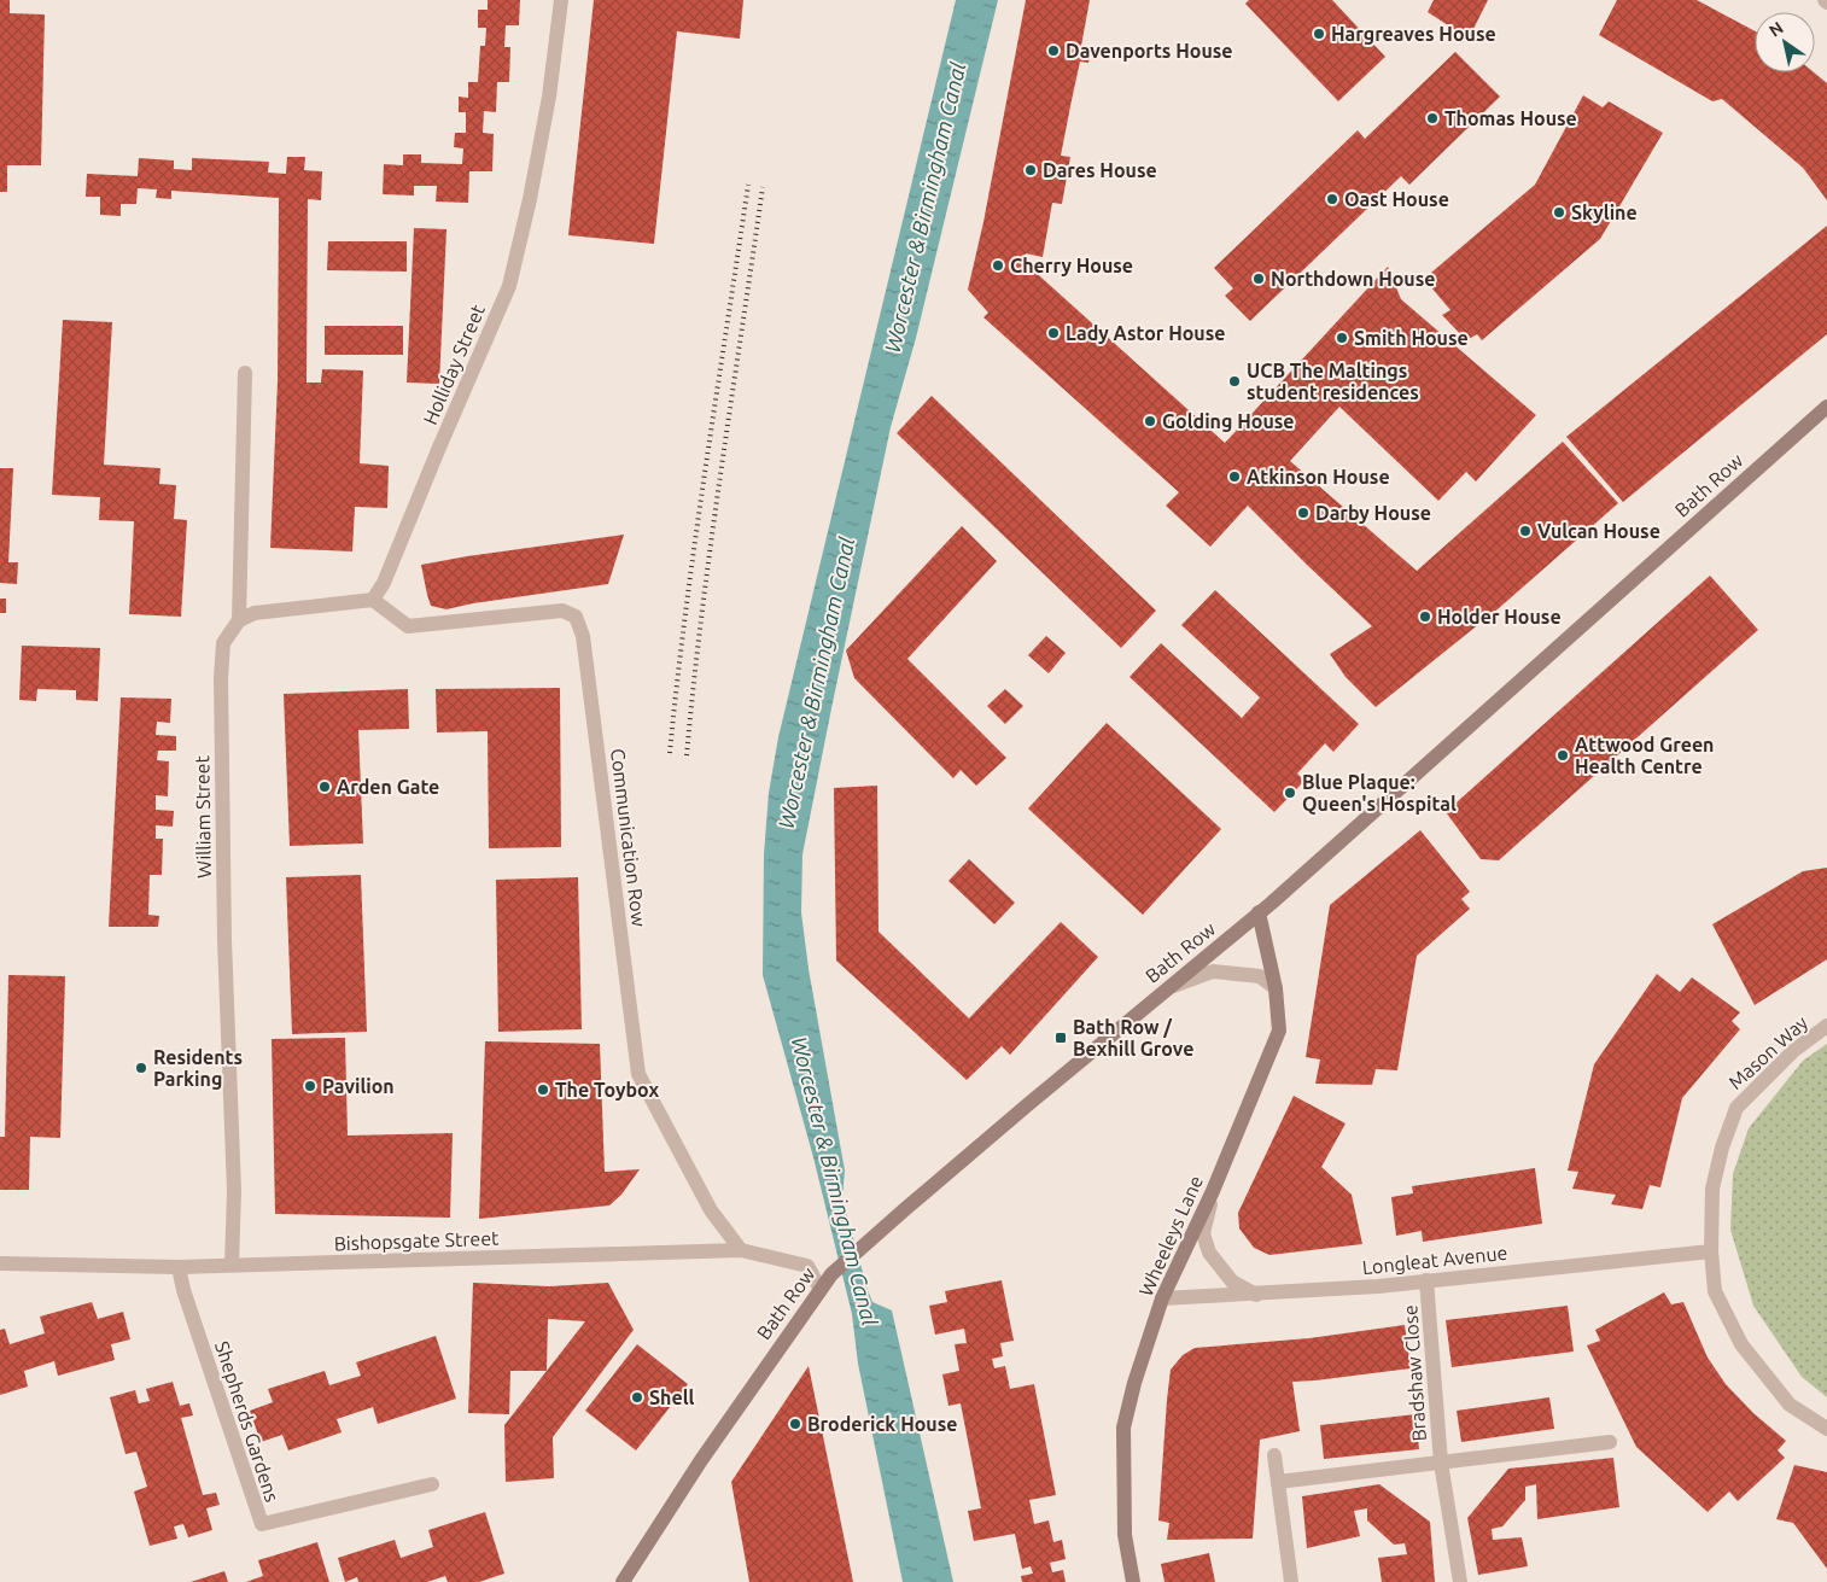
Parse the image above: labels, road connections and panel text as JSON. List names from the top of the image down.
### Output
{
  "streets": {
    "main road": ["Bath Row", "Wheeleys Lane"],
    "street": [
      "Holliday Street",
      "William Street",
      "Communication Row",
      "Mason Way",
      "Bishopsgate Street",
      "Longleat Avenue",
      "Bradshaw Close",
      "Shepherds Gardens"
    ]
  },
  "crossings": [
    ["Holliday Street", "Communication Row"],
    ["Bath Row", "Wheeleys Lane"],
    ["Bath Row", "Bishopsgate Street"],
    ["William Street", "Bishopsgate Street"],
    ["Communication Row", "Bishopsgate Street"],
    ["Mason Way", "Longleat Avenue"],
    ["Wheeleys Lane", "Longleat Avenue"],
    ["Bishopsgate Street", "Shepherds Gardens"],
    ["Longleat Avenue", "Bradshaw Close"]
  ],
  "water": ["Worcester & Birmingham Canal"],
  "places": {
    "other": [
      "Hargreaves House",
      "Davenports House",
      "Thomas House",
      "Dares House",
      "Oast House",
      "Skyline",
      "Cherry House",
      "Northdown House",
      "Lady Astor House",
      "Smith House",
      "UCB The Maltings student residences",
      "Golding House",
      "Atkinson House",
      "Darby House",
      "Vulcan House",
      "Holder House",
      "Attwood Green Health Centre",
      "Arden Gate",
      "Blue Plaque: Queen's Hospital",
      "Residents Parking",
      "Pavilion",
      "The Toybox",
      "Shell",
      "Broderick House"
    ],
    "transit": ["Bath Row / Bexhill Grove"]
  },
  "north": "top left"
}
